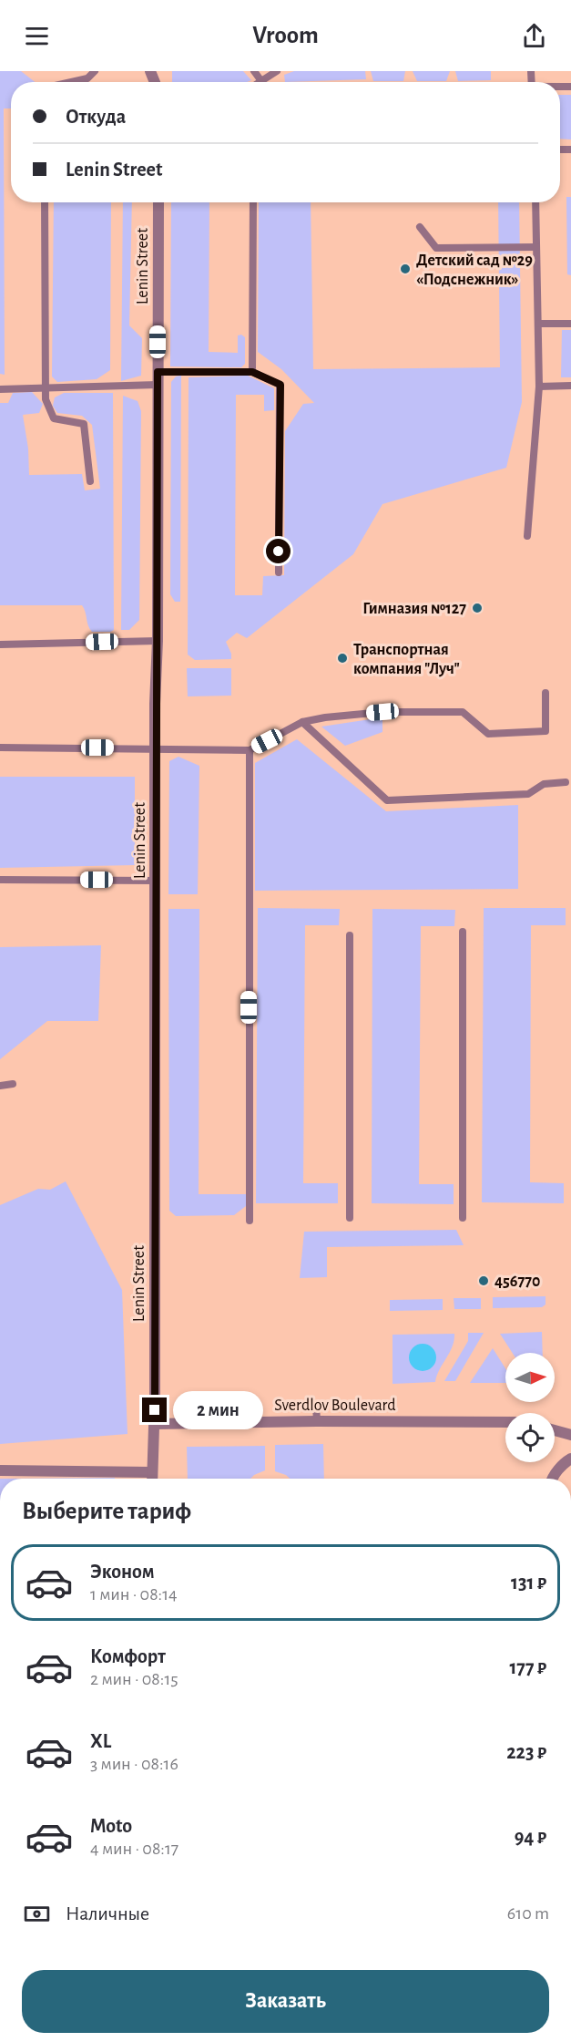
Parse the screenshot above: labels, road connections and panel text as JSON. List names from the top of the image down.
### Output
{
  "streets": {
    "street": ["Lenin Street", "Sverdlov Boulevard"]
  },
  "crossings": [
    ["Lenin Street", "Sverdlov Boulevard"]
  ],
  "places": [
    "Детский сад №29 «Подснежник»",
    "Гимназия №127",
    "Транспортная компания \"Луч\"",
    "456770"
  ],
  "north": "right",
  "page": {
    "header": "Vroom",
    "banner": ["Откуда", "Lenin Street"],
    "bubble": "2 мин",
    "heading": "Выберите тариф",
    "list": [
      {
        "name": "Эконом",
        "note": "1 мин · 08:14",
        "value": "131 ₽"
      },
      {
        "name": "Комфорт",
        "note": "2 мин · 08:15",
        "value": "177 ₽"
      },
      {
        "name": "XL",
        "note": "3 мин · 08:16",
        "value": "223 ₽"
      },
      {
        "name": "Moto",
        "note": "4 мин · 08:17",
        "value": "94 ₽"
      }
    ],
    "pay": ["Наличные", "610 m"],
    "buttons": "Заказать"
  }
}
